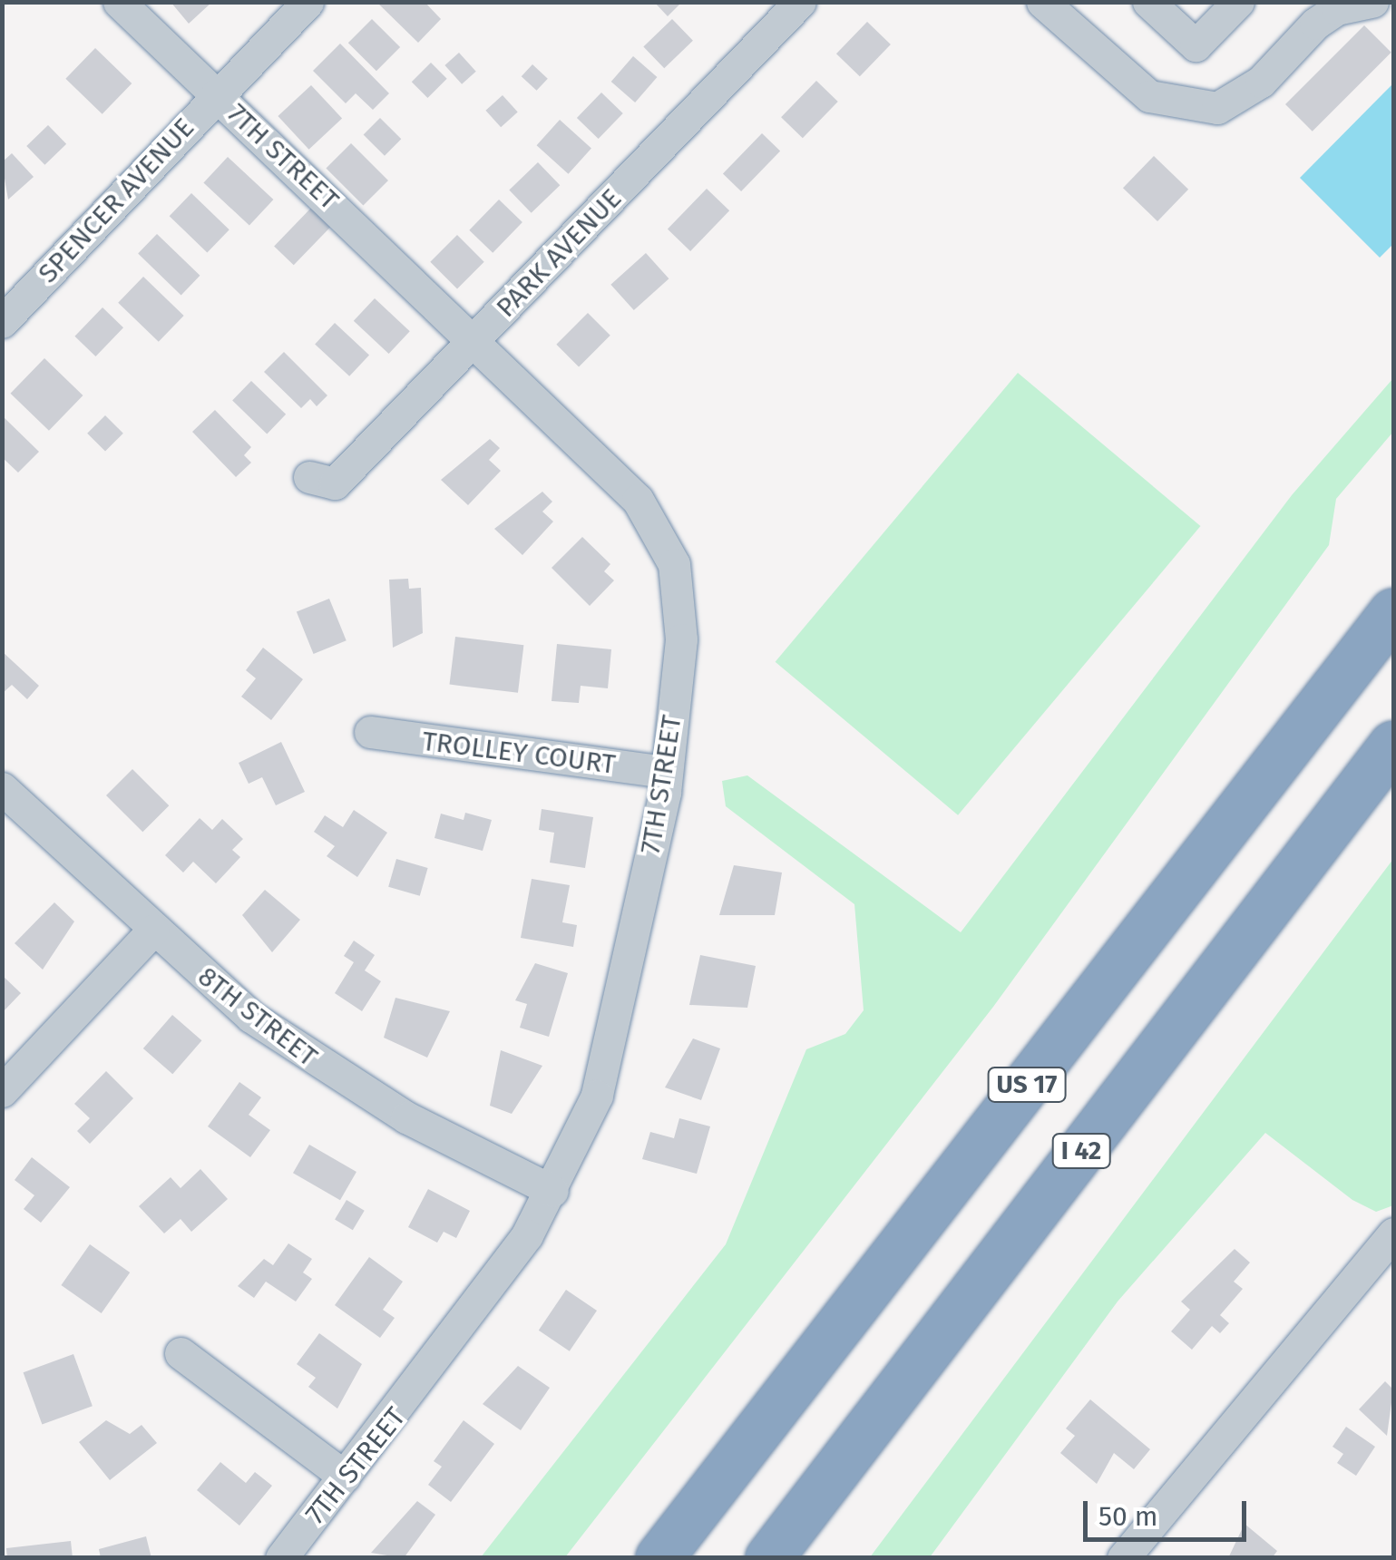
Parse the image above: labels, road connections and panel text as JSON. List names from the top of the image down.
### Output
{
  "streets": {
    "highway": ["US 17", "I 42"],
    "street": [
      "7TH STREET",
      "SPENCER AVENUE",
      "PARK AVENUE",
      "TROLLEY COURT",
      "8TH STREET"
    ]
  },
  "crossings": [
    ["7TH STREET", "SPENCER AVENUE"],
    ["7TH STREET", "PARK AVENUE"],
    ["7TH STREET", "TROLLEY COURT"],
    ["7TH STREET", "8TH STREET"]
  ],
  "scale_bar": "50 m"
}
